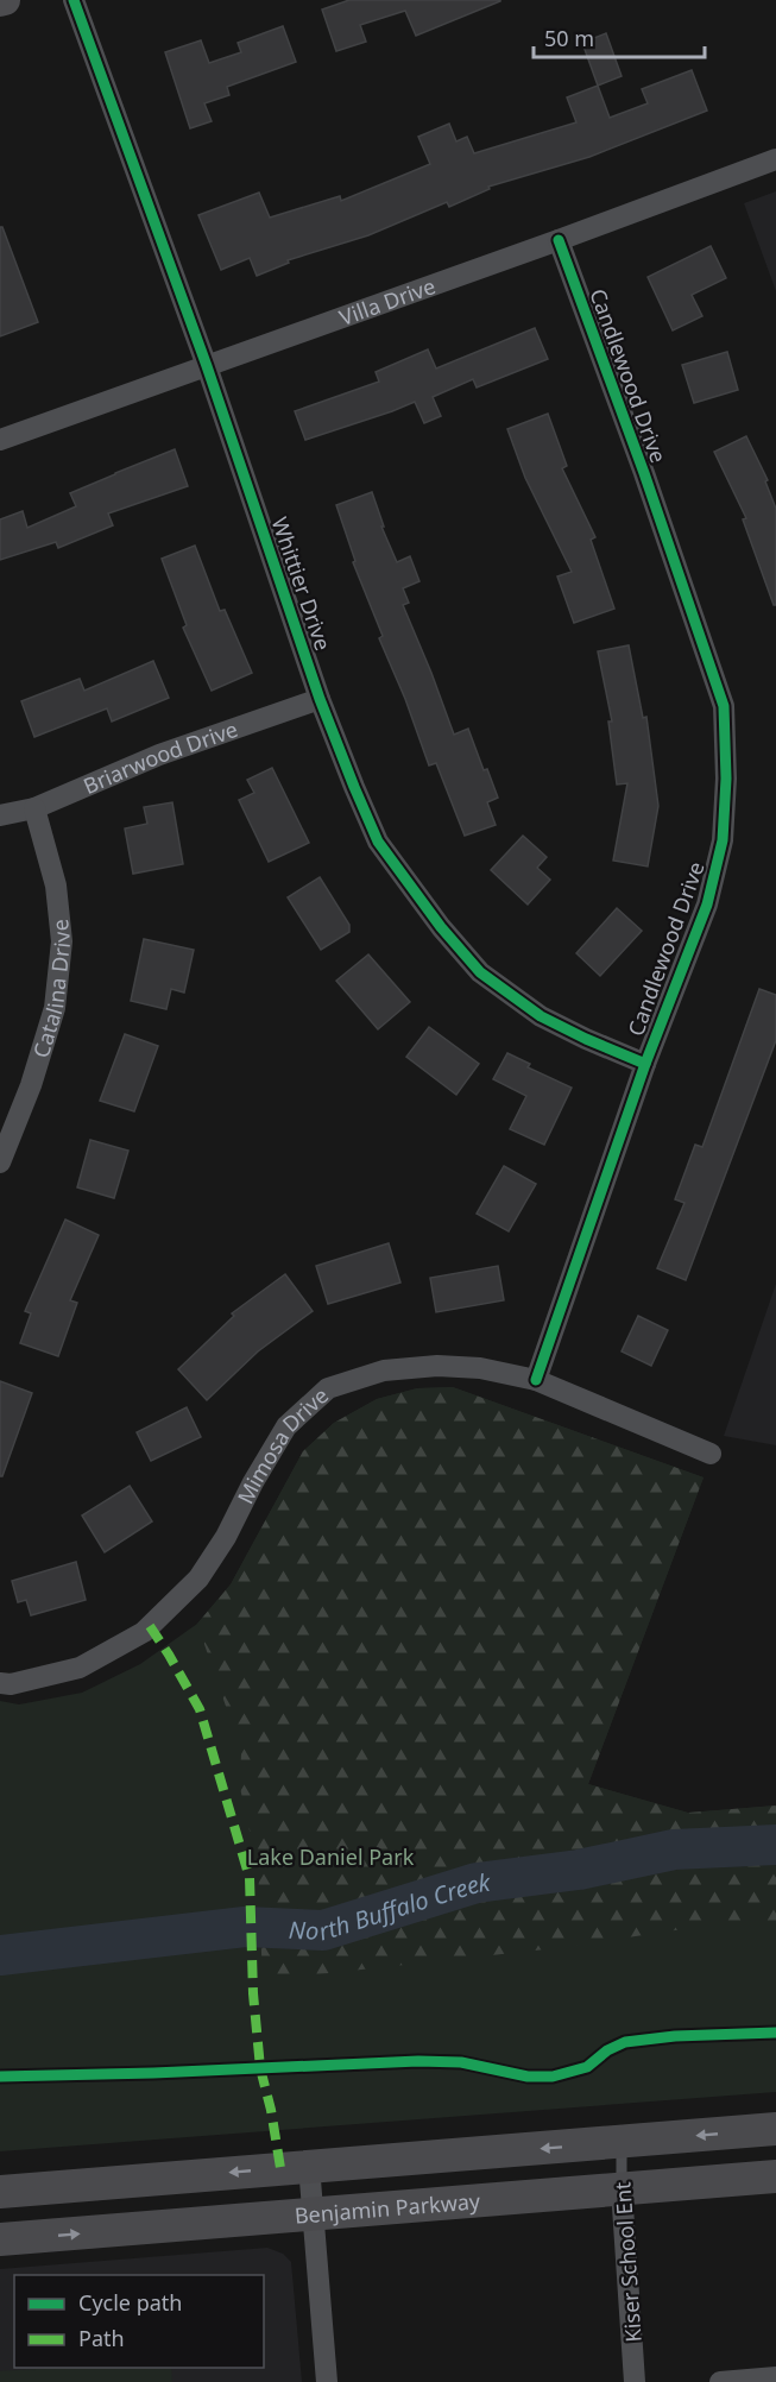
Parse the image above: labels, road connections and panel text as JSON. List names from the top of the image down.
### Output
{
  "streets": {
    "main road": ["Benjamin Parkway"],
    "street": [
      "Villa Drive",
      "Candlewood Drive",
      "Whittier Drive",
      "Briarwood Drive",
      "Catalina Drive",
      "Mimosa Drive",
      "Kiser School Ent"
    ]
  },
  "crossings": [
    ["Villa Drive", "Candlewood Drive"],
    ["Villa Drive", "Whittier Drive"],
    ["Candlewood Drive", "Whittier Drive"],
    ["Candlewood Drive", "Mimosa Drive"],
    ["Whittier Drive", "Briarwood Drive"],
    ["Briarwood Drive", "Catalina Drive"],
    ["Benjamin Parkway", "Kiser School Ent"]
  ],
  "water": ["North Buffalo Creek"],
  "parks": ["Lake Daniel Park"],
  "legend": ["Cycle path", "Path"],
  "scale_bar": "50 m"
}
